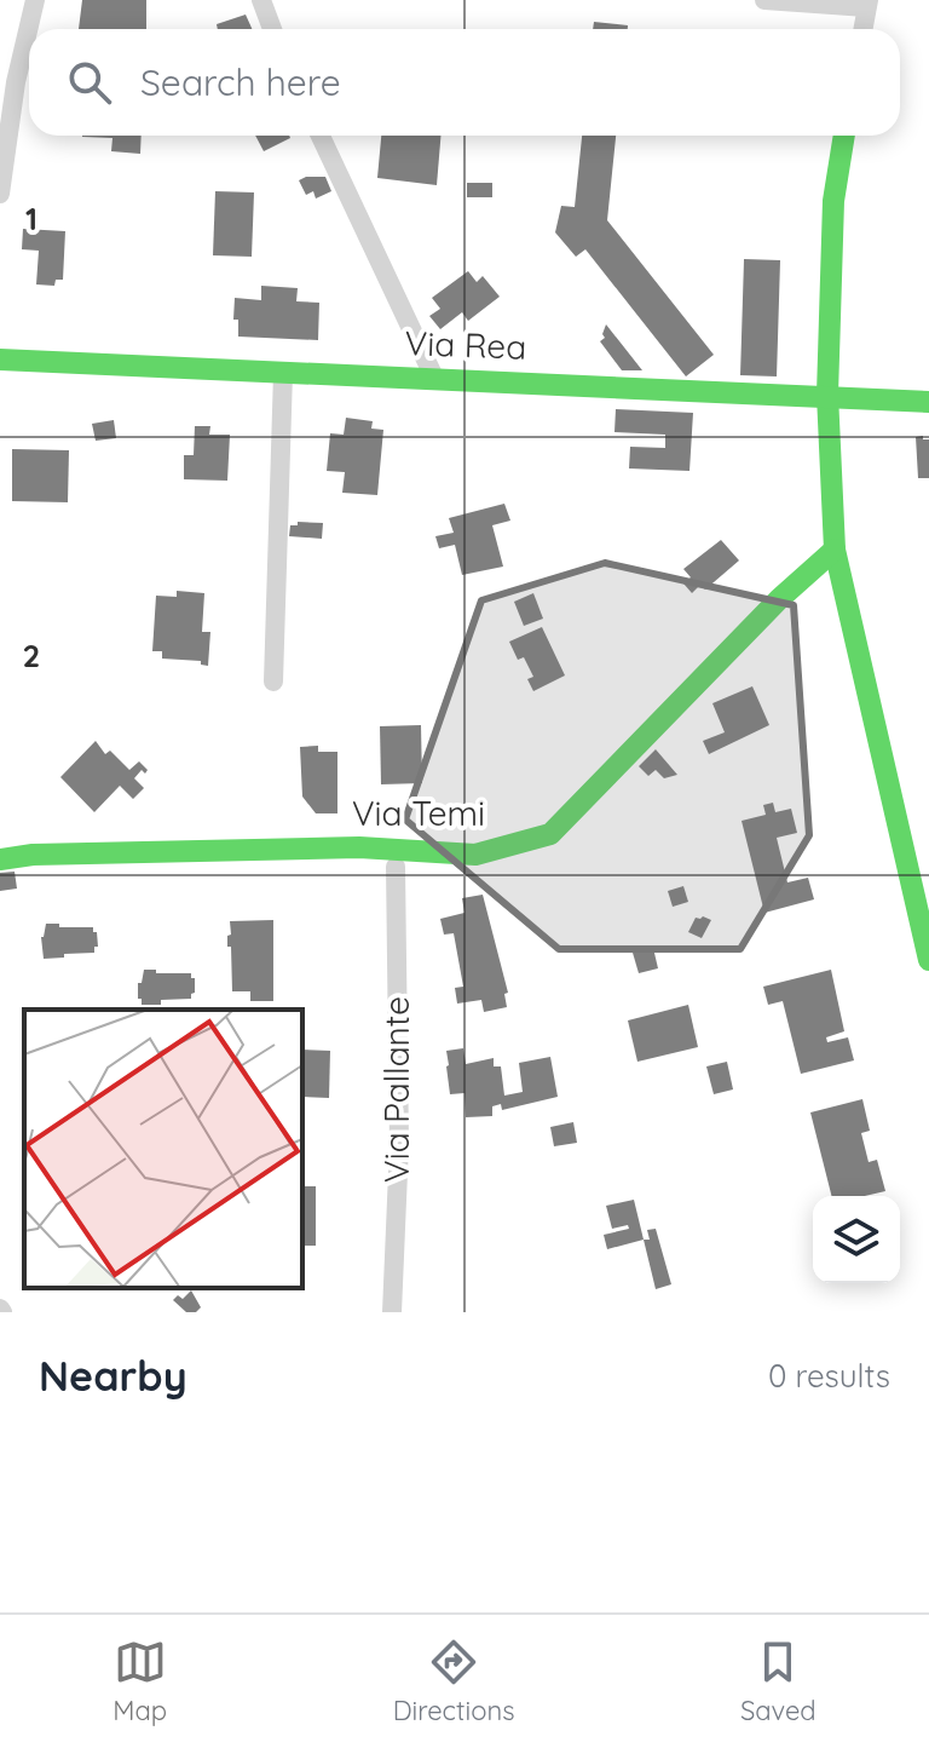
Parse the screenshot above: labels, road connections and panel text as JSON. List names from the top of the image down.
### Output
{
  "streets": {
    "street": ["Via Rea", "Via Temi", "Via Pallante"]
  },
  "page": {
    "search": "Search here",
    "heading": ["Nearby", "0 results"],
    "nav": ["Map", "Directions", "Saved"]
  },
  "grid": {
    "rows": ["1", "2"]
  }
}
